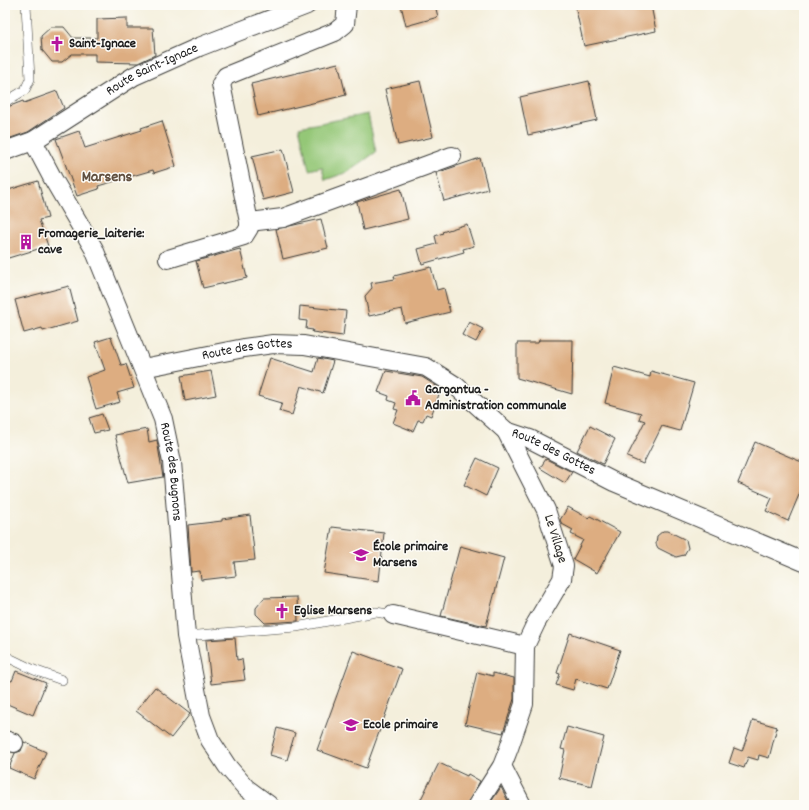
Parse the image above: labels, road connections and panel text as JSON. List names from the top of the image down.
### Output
{
  "streets": {
    "street": [
      "Route Saint-Ignace",
      "Route des Gottes",
      "Route des Bugnons",
      "Le Village"
    ]
  },
  "crossings": [
    ["Route Saint-Ignace", "Route des Bugnons"],
    ["Route des Gottes", "Route des Bugnons"],
    ["Route des Gottes", "Le Village"]
  ],
  "districts": ["Marsens"],
  "places": {
    "church": ["Saint-Ignace", "Eglise Marsens"],
    "building": ["Fromagerie_laiterie: cave"],
    "public building": ["Gargantua - Administration communale"],
    "school or university": ["École primaire Marsens", "Ecole primaire"]
  }
}
